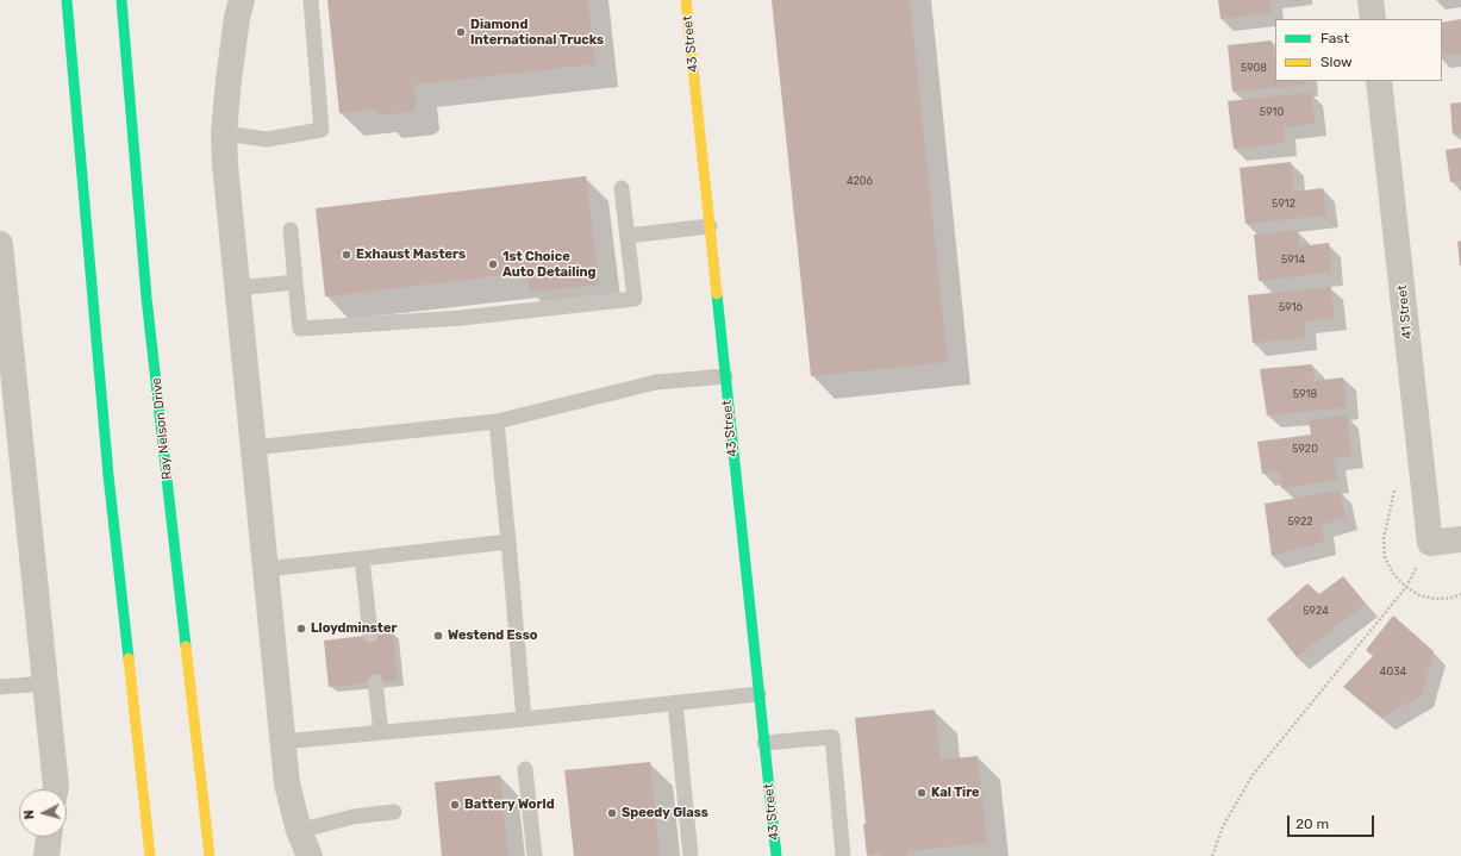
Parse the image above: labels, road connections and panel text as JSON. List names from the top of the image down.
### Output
{
  "streets": {
    "main road": ["43 Street", "Ray Nelson Drive"],
    "street": ["41 Street"]
  },
  "places": [
    "Diamond International Trucks",
    "Exhaust Masters",
    "1st Choice Auto Detailing",
    "Lloydminster",
    "Westend Esso",
    "Kal Tire",
    "Battery World",
    "Speedy Glass"
  ],
  "house_numbers": [
    "5908",
    "5910",
    "4206",
    "5912",
    "5914",
    "5916",
    "5918",
    "5920",
    "5922",
    "5924",
    "4034"
  ],
  "legend": ["Fast", "Slow"],
  "scale_bar": "20 m",
  "north": "left"
}
